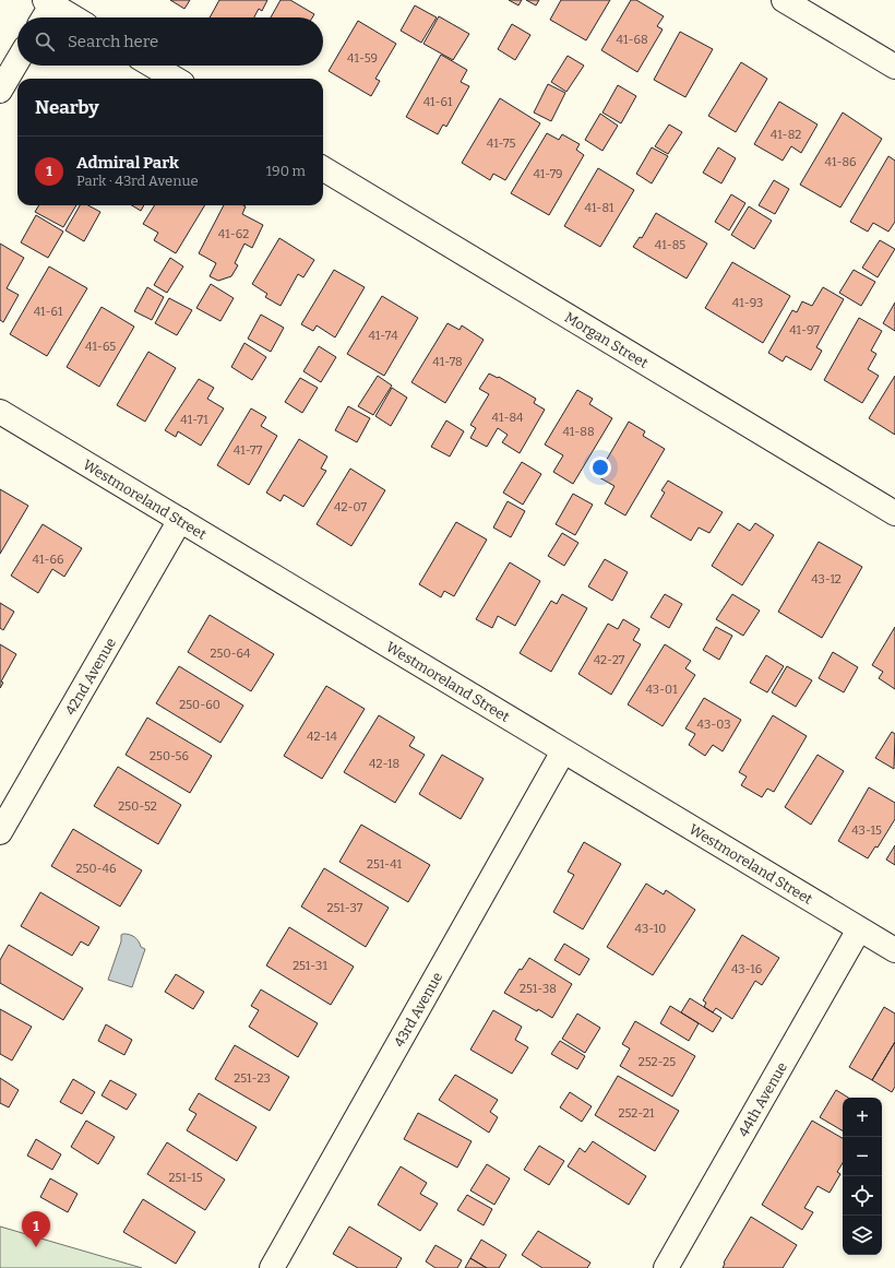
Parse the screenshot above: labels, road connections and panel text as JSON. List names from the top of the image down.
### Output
{
  "streets": {
    "street": [
      "Morgan Street",
      "Westmoreland Street",
      "42nd Avenue",
      "43rd Avenue",
      "44th Avenue"
    ]
  },
  "crossings": [
    ["Westmoreland Street", "42nd Avenue"],
    ["Westmoreland Street", "43rd Avenue"],
    ["Westmoreland Street", "44th Avenue"]
  ],
  "house_numbers": [
    "41-68",
    "41-59",
    "41-61",
    "41-82",
    "41-75",
    "41-86",
    "41-79",
    "41-81",
    "41-62",
    "41-85",
    "41-93",
    "41-61",
    "41-97",
    "41-74",
    "41-65",
    "41-78",
    "41-84",
    "41-71",
    "41-88",
    "41-77",
    "42-07",
    "41-66",
    "43-12",
    "250-64",
    "42-27",
    "43-01",
    "250-60",
    "43-03",
    "42-14",
    "250-56",
    "42-18",
    "250-52",
    "43-15",
    "251-41",
    "250-46",
    "251-37",
    "43-10",
    "251-31",
    "43-16",
    "251-38",
    "252-25",
    "251-23",
    "252-21",
    "251-15"
  ],
  "page": {
    "search": "Search here",
    "heading": "Nearby",
    "list": [
      {
        "mark": "1",
        "name": "Admiral Park",
        "note": "Park · 43rd Avenue",
        "value": "190 m"
      }
    ],
    "map_buttons": ["+", "−"],
    "pins": "1"
  }
}
